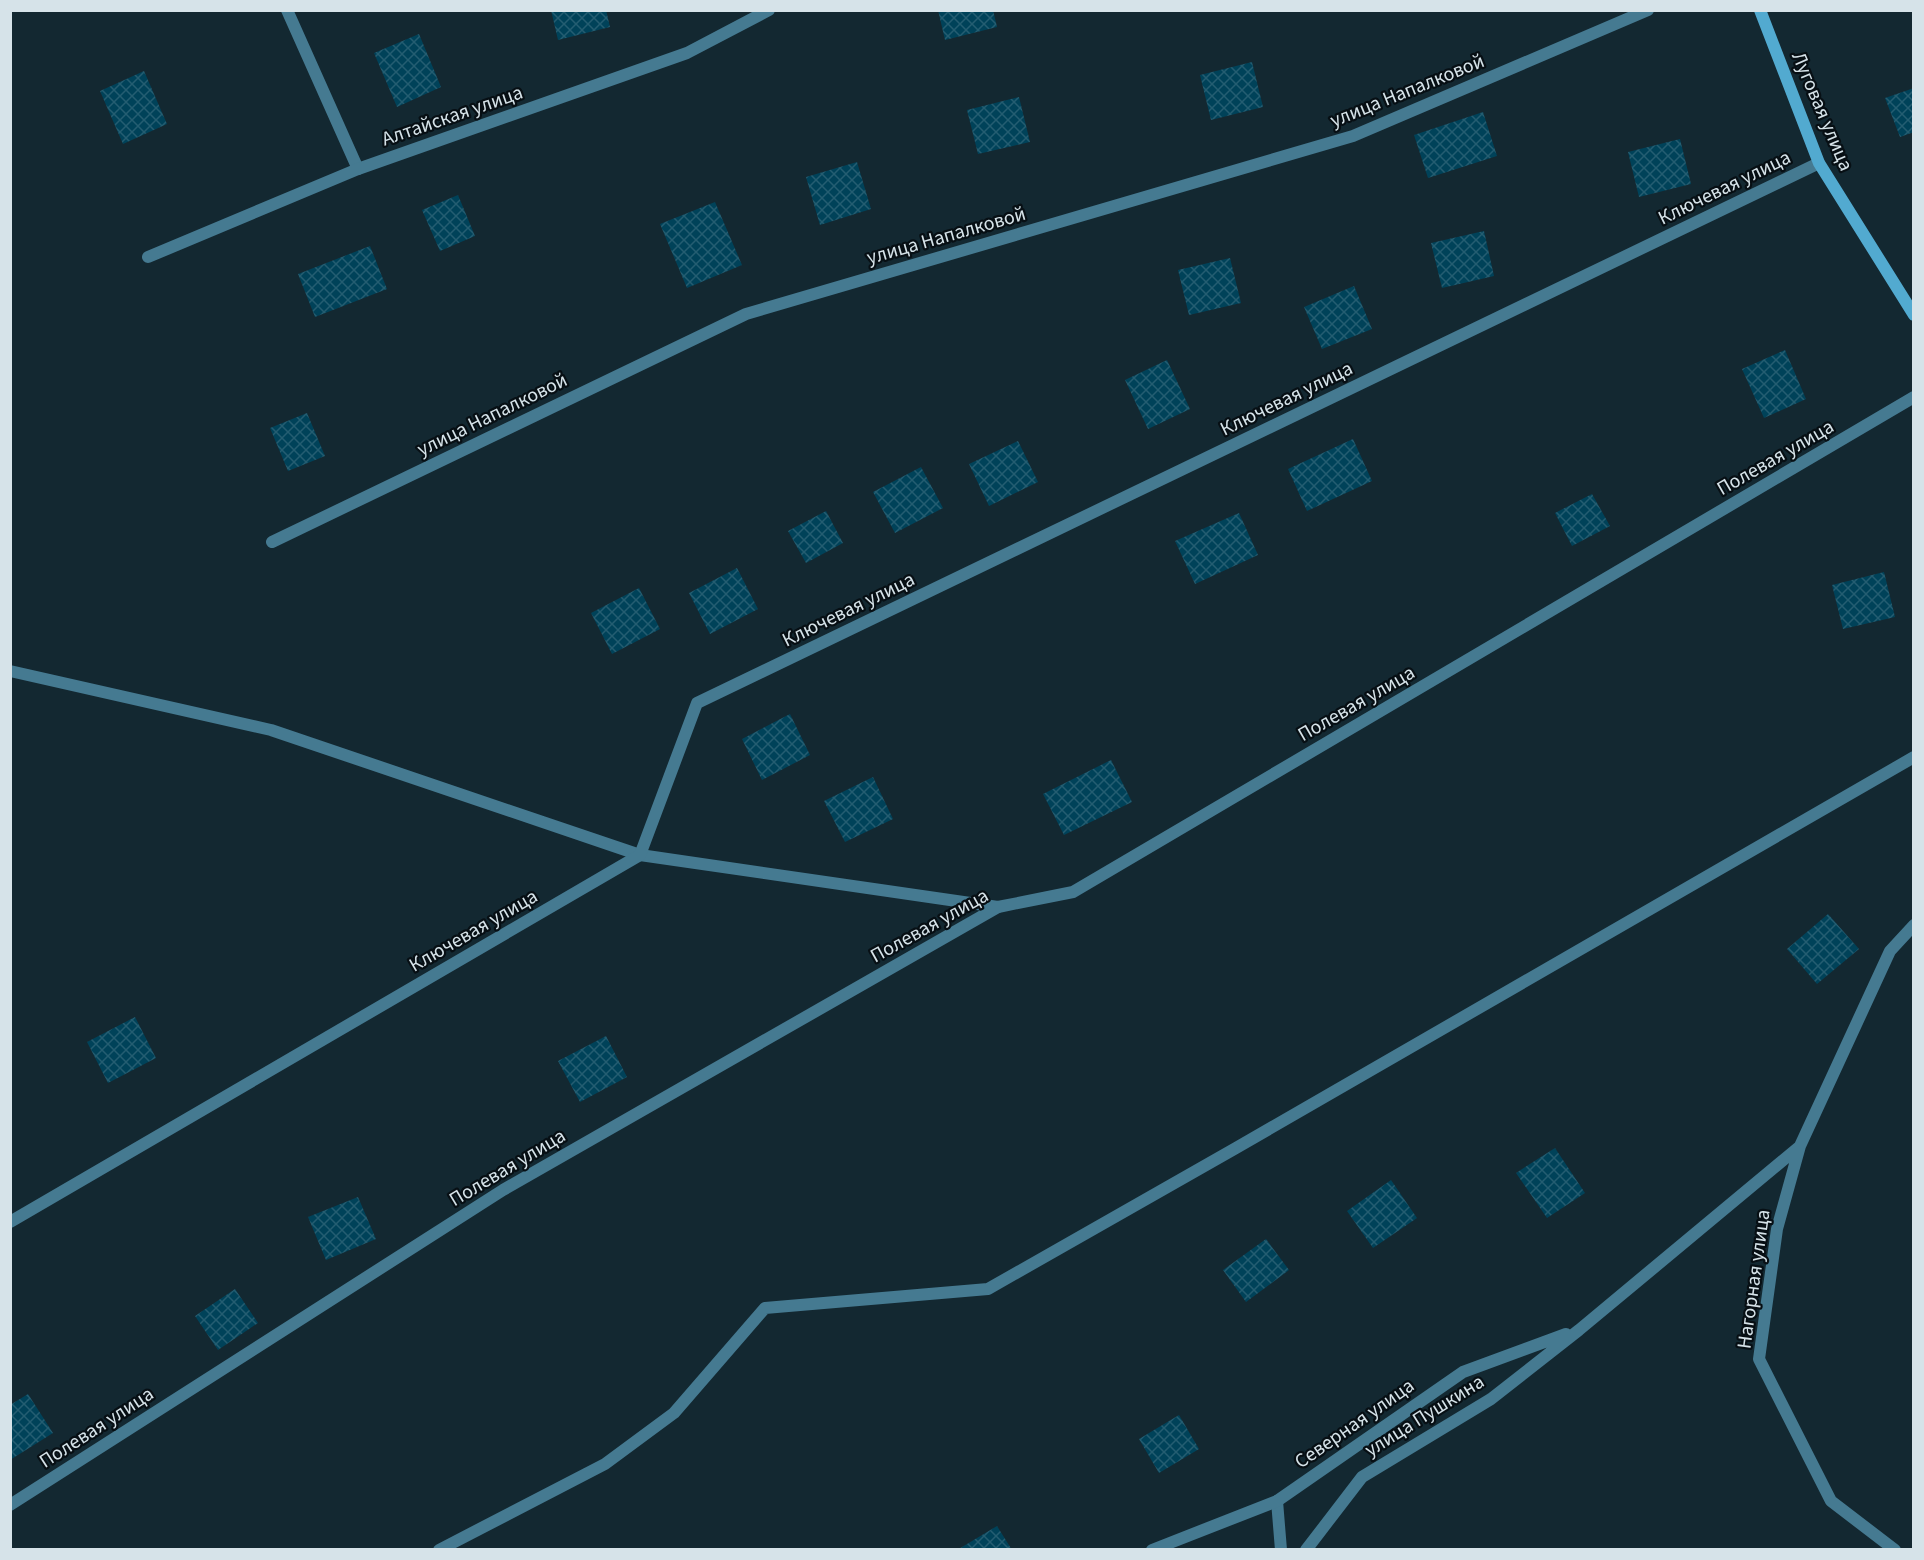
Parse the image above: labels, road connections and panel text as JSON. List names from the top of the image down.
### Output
{
  "streets": {
    "street": [
      "улица Напалковой",
      "Луговая улица",
      "Алтайская улица",
      "Ключевая улица",
      "Полевая улица",
      "Нагорная улица",
      "улица Пушкина",
      "Северная улица"
    ]
  },
  "crossings": [
    ["Луговая улица", "Ключевая улица"],
    ["Нагорная улица", "улица Пушкина"],
    ["улица Пушкина", "Северная улица"]
  ]
}
